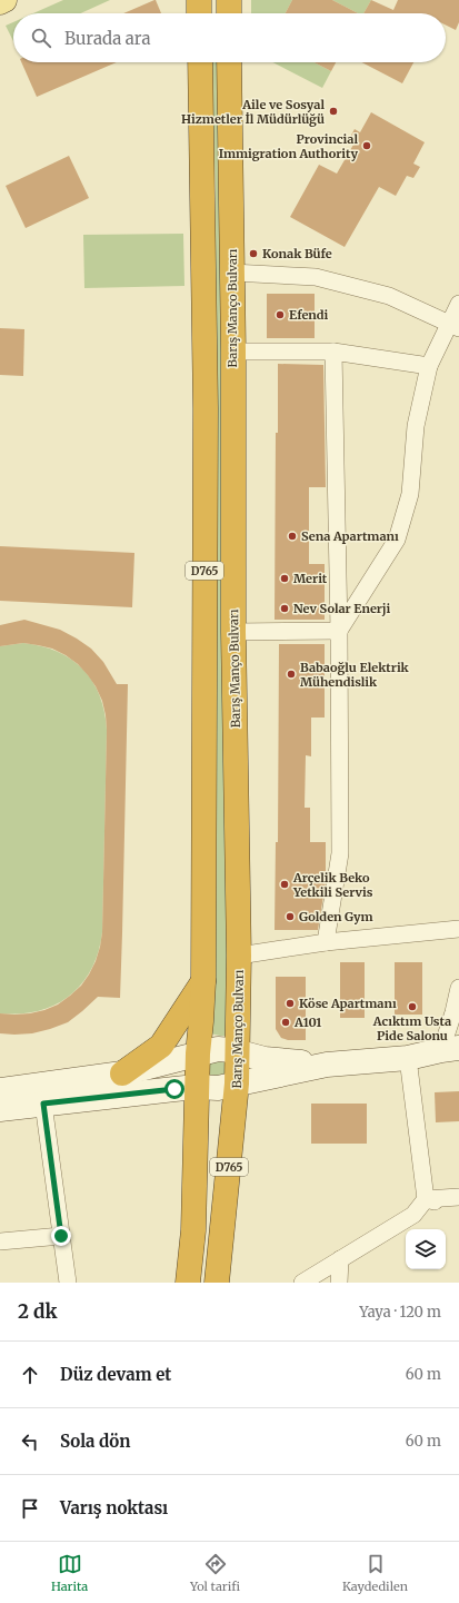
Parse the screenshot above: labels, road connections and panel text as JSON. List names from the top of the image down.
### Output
{
  "streets": {
    "highway": ["Barış Manço Bulvarı", "D765"]
  },
  "places": [
    "Aile ve Sosyal Hizmetler İl Müdürlüğü",
    "Provincial Immigration Authority",
    "Konak Büfe",
    "Efendi",
    "Sena Apartmanı",
    "Merit",
    "Nev Solar Enerji",
    "Babaoğlu Elektrik Mühendislik",
    "Arçelik Beko Yetkili Servis",
    "Golden Gym",
    "Köse Apartmanı",
    "Acıktım Usta Pide Salonu",
    "A101"
  ],
  "page": {
    "search": "Burada ara",
    "heading": ["2 dk", "Yaya · 120 m"],
    "list": [
      ["Düz devam et", "60 m"],
      ["Sola dön", "60 m"],
      "Varış noktası"
    ],
    "nav": ["Harita", "Yol tarifi", "Kaydedilen"]
  }
}
